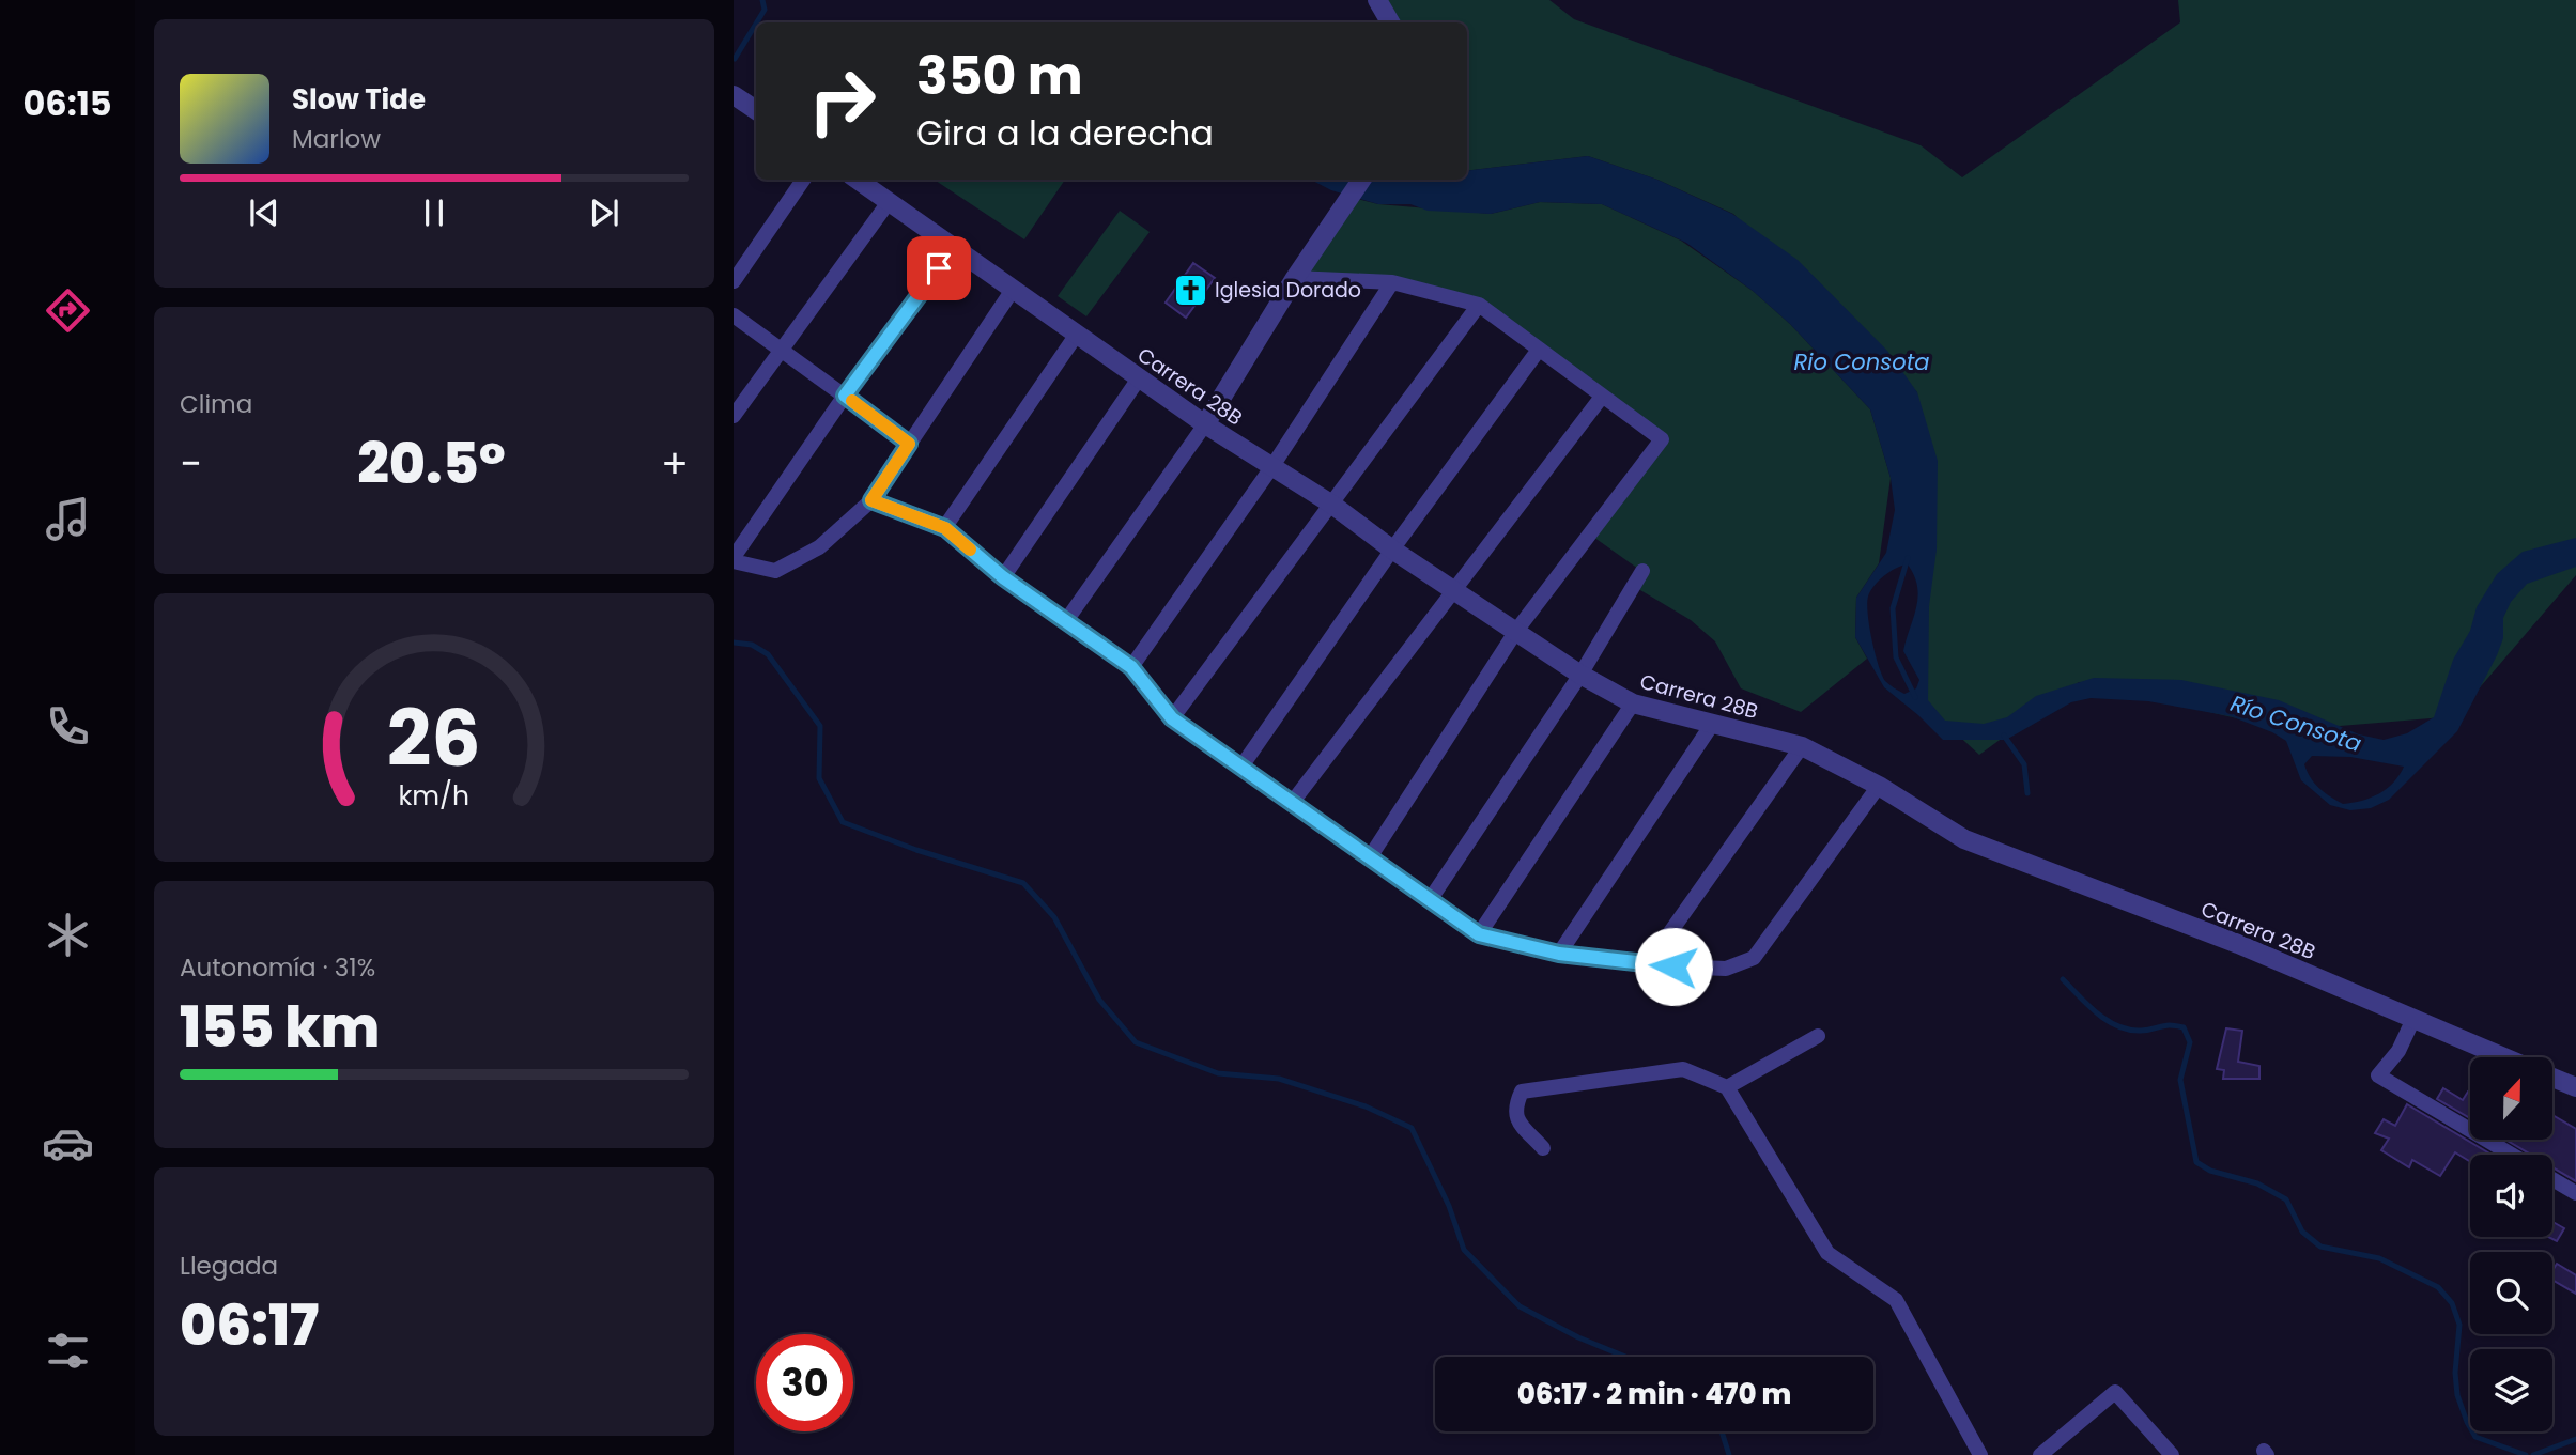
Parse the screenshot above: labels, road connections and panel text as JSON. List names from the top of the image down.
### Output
{
  "streets": {
    "street": ["Carrera 28B"]
  },
  "water": ["Rio Consota", "Río Consota"],
  "places": {
    "church": ["Iglesia Dorado"]
  },
  "north": "top",
  "page": {
    "tabs": "06:15",
    "turn": ["350 m", "Gira a la derecha"],
    "song": ["Slow Tide", "Marlow"],
    "tile": [
      "Clima",
      ["Autonomía · 31%", "155 km"],
      ["Llegada", "06:17"]
    ],
    "heat": ["−", "20.5°", "+"],
    "limit": "30",
    "trip": "06:17 · 2 min · 470 m",
    "gauge": ["26", "km/h"]
  }
}
